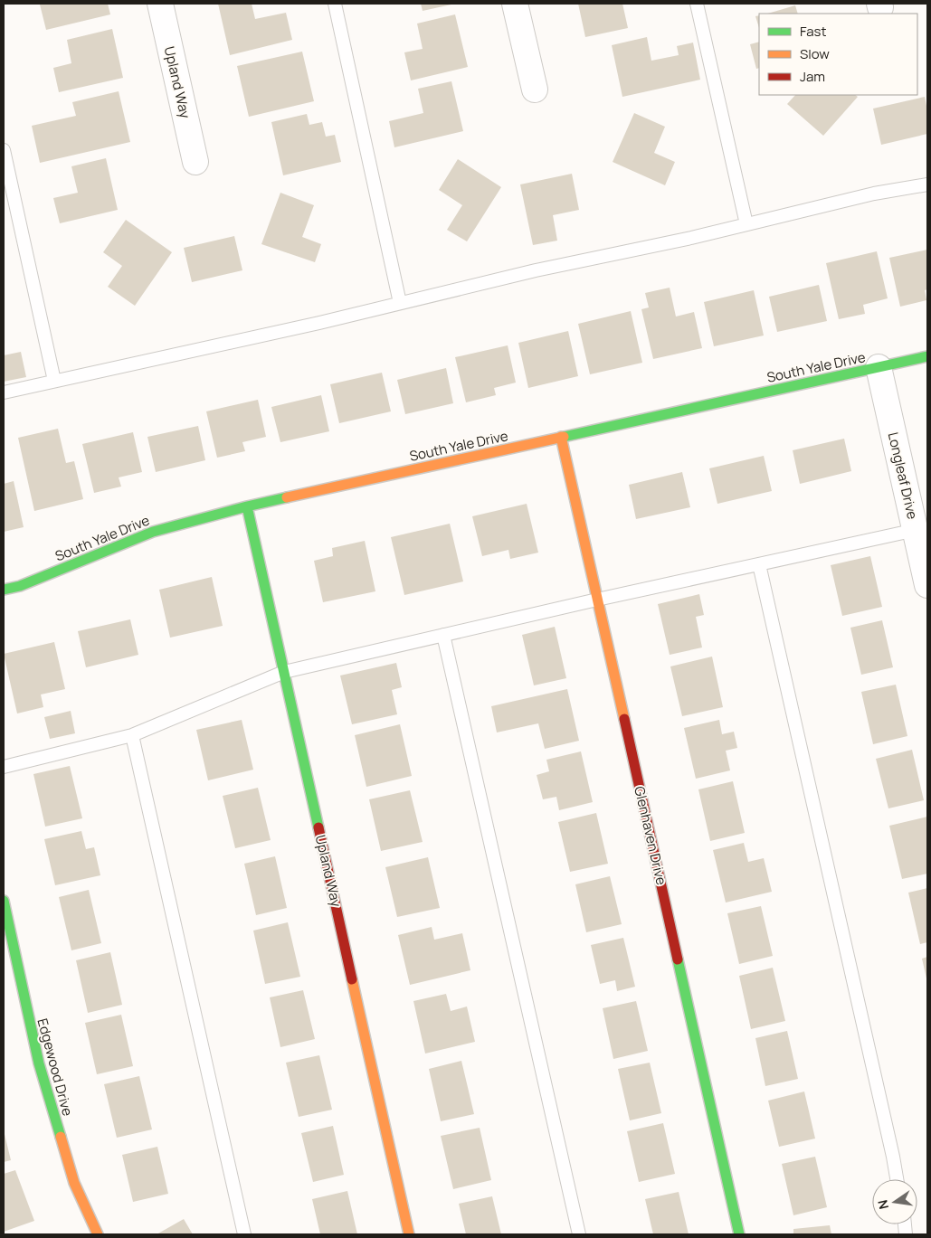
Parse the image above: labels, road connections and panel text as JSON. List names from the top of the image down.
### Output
{
  "streets": {
    "street": [
      "Upland Way",
      "South Yale Drive",
      "Longleaf Drive",
      "Glenhaven Drive",
      "Edgewood Drive"
    ]
  },
  "crossings": [
    ["Upland Way", "South Yale Drive"],
    ["South Yale Drive", "Longleaf Drive"],
    ["South Yale Drive", "Glenhaven Drive"]
  ],
  "legend": ["Fast", "Slow", "Jam"],
  "north": "left"
}
